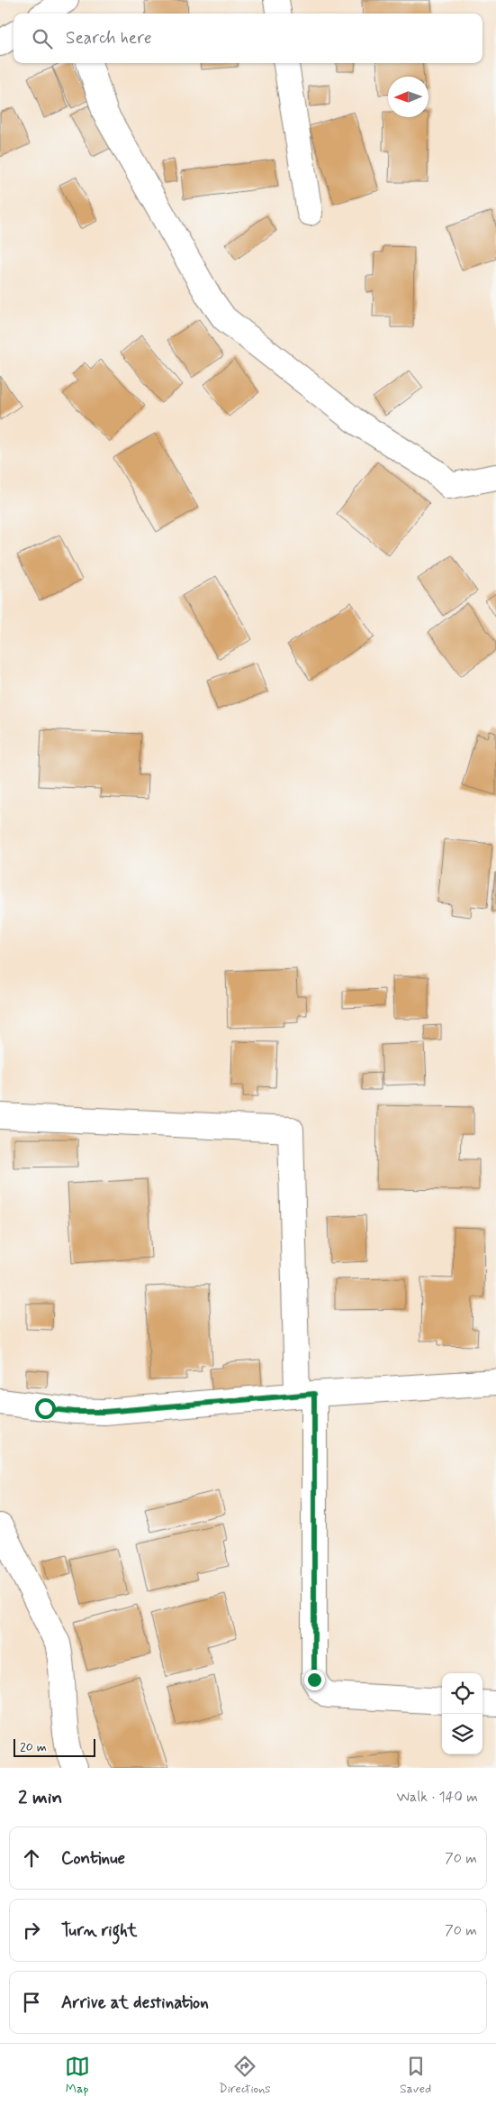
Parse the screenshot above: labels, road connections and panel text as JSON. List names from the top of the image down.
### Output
{
  "scale_bar": "20 m",
  "north": "left",
  "page": {
    "search": "Search here",
    "scale": "20 m",
    "heading": ["2 min", "Walk · 140 m"],
    "list": [
      ["Continue", "70 m"],
      ["Turn right", "70 m"],
      "Arrive at destination"
    ],
    "nav": ["Map", "Directions", "Saved"]
  }
}
